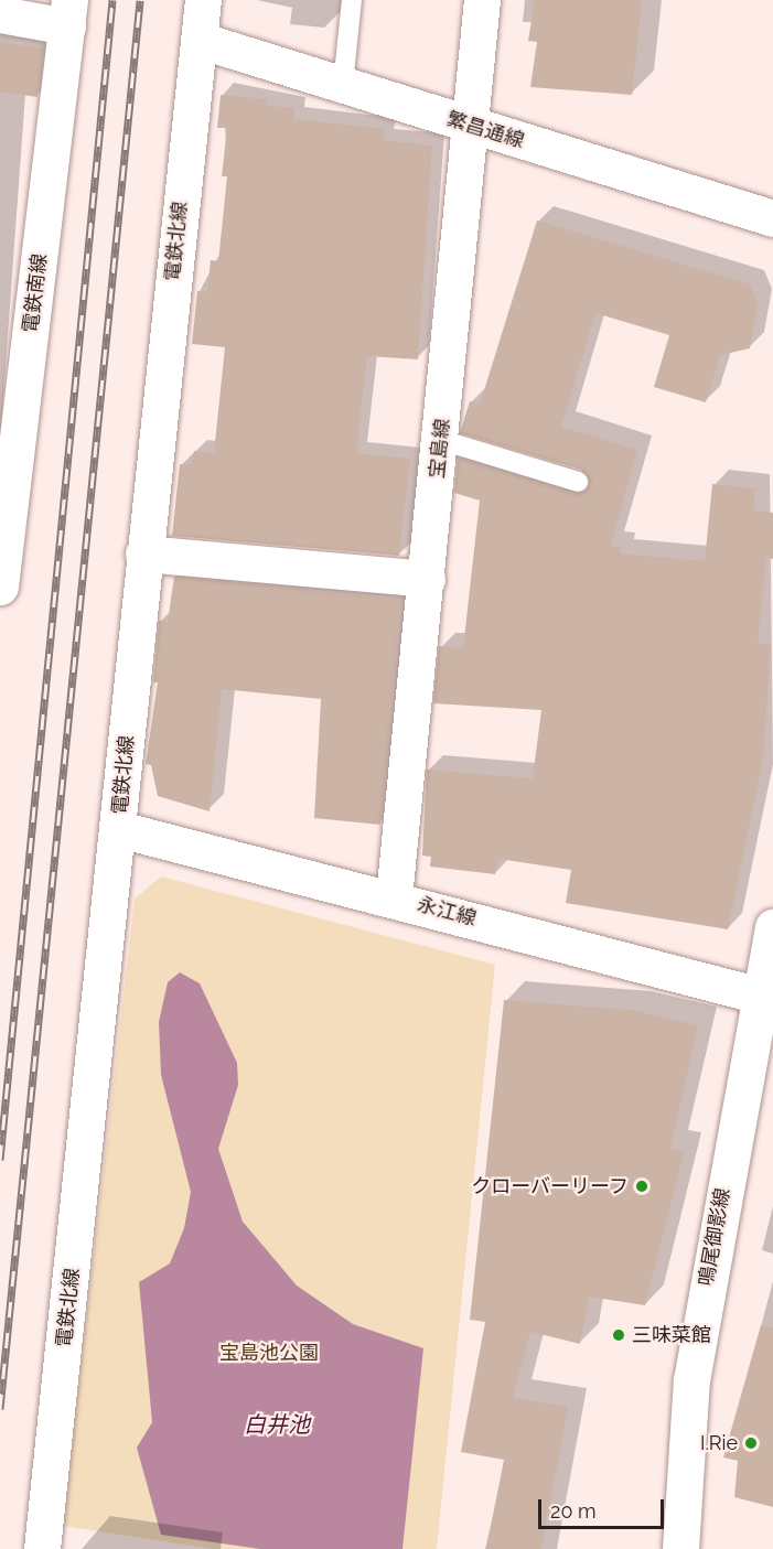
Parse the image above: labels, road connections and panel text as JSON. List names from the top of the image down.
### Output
{
  "streets": {
    "street": [
      "繁昌通線",
      "電鉄北線",
      "電鉄南線",
      "宝島線",
      "永江線",
      "鳴尾御影線"
    ]
  },
  "crossings": [
    ["繁昌通線", "電鉄北線"],
    ["繁昌通線", "宝島線"],
    ["電鉄北線", "永江線"],
    ["宝島線", "永江線"],
    ["永江線", "鳴尾御影線"]
  ],
  "water": ["白井池"],
  "parks": ["宝島池公園"],
  "places": ["クローバーリーフ", "三味菜館", "I.Rie"],
  "scale_bar": "20 m"
}
